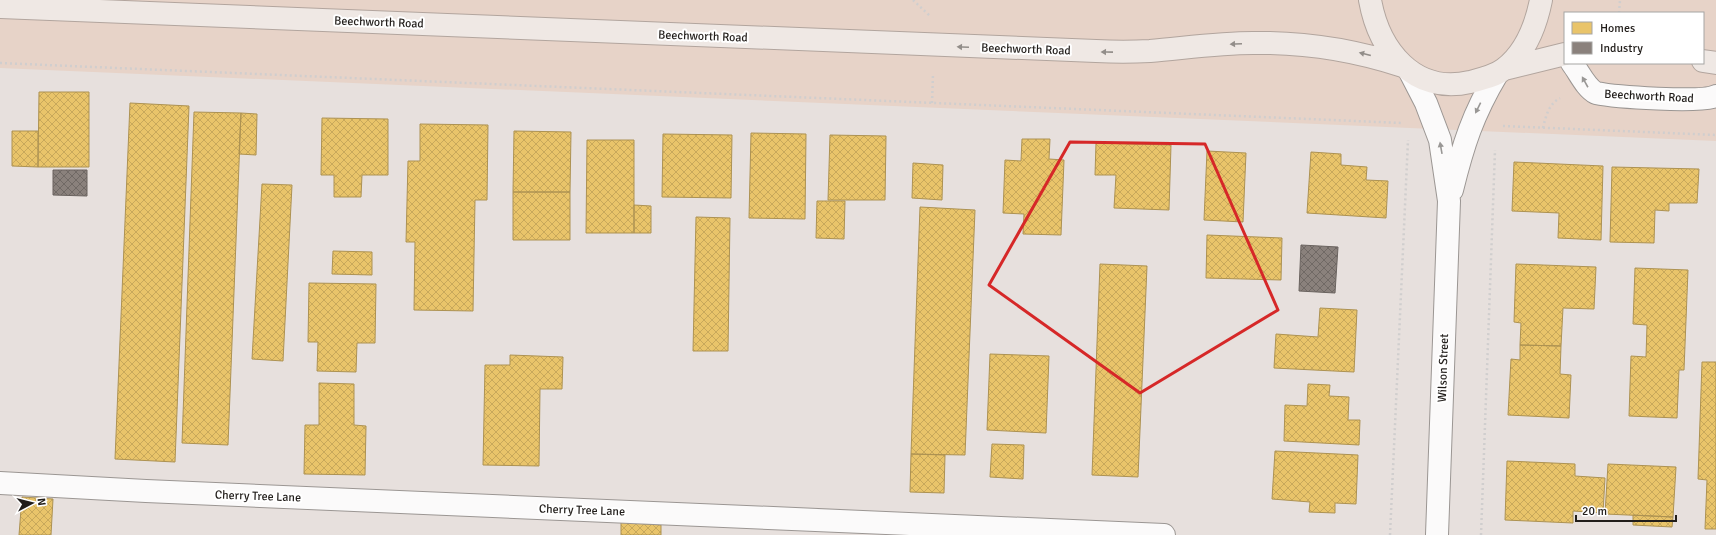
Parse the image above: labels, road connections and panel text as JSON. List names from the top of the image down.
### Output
{
  "streets": {
    "main road": ["Beechworth Road"],
    "street": ["Wilson Street", "Cherry Tree Lane"]
  },
  "crossings": [
    ["Beechworth Road", "Wilson Street"]
  ],
  "one_way": ["Beechworth Road"],
  "legend": ["Homes", "Industry"],
  "scale_bar": "20 m",
  "north": "right"
}
